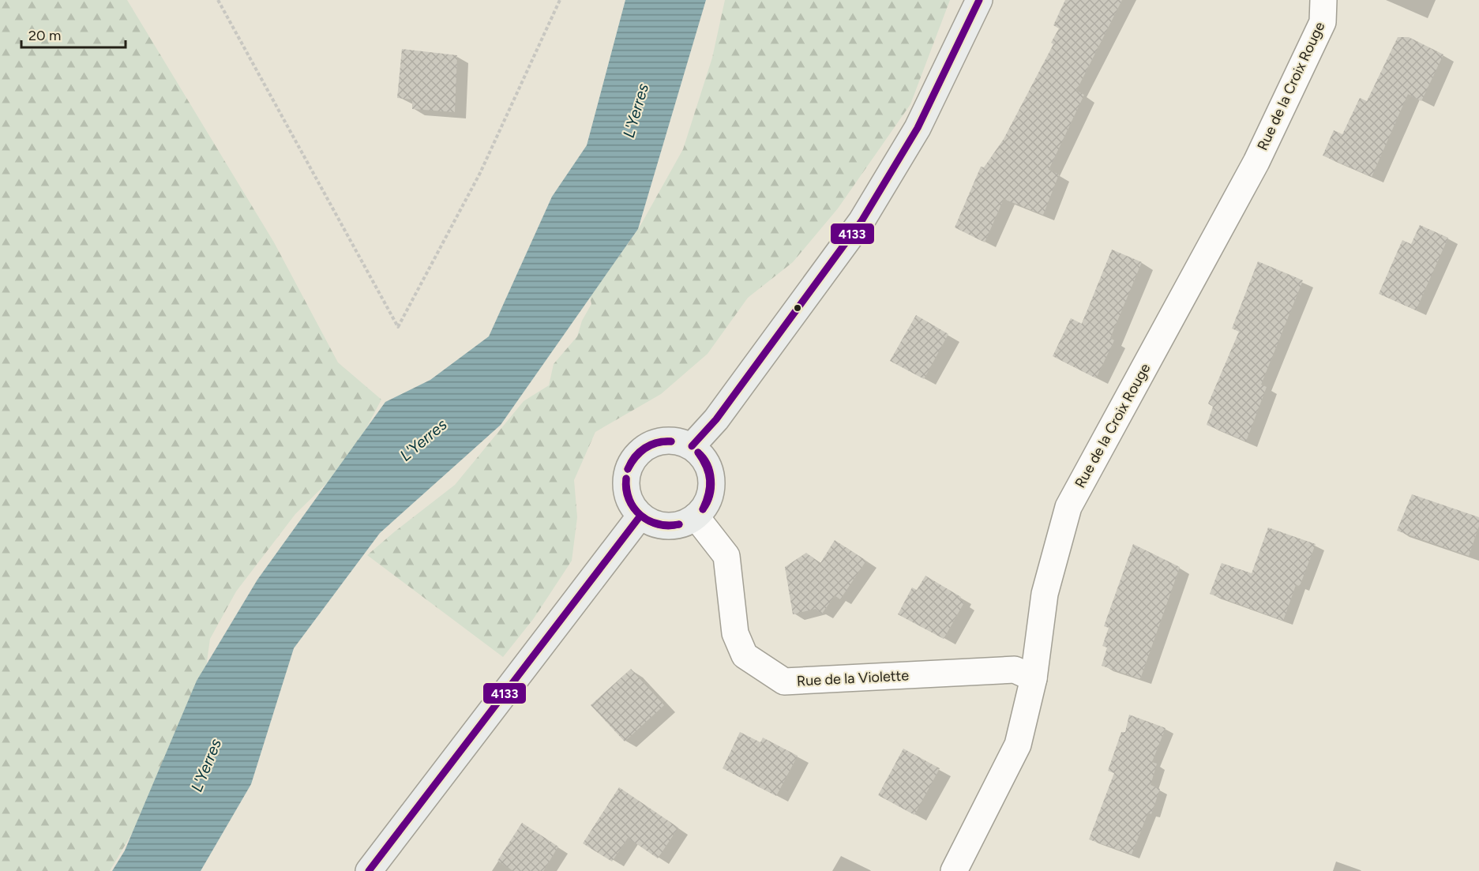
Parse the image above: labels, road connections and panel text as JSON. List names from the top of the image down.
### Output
{
  "streets": {
    "street": ["Rue de la Croix Rouge", "Rue de la Violette"]
  },
  "crossings": [
    ["Rue de la Croix Rouge", "Rue de la Violette"]
  ],
  "water": ["L'Yerres"],
  "lines": ["transit line 4133"],
  "scale_bar": "20 m"
}
